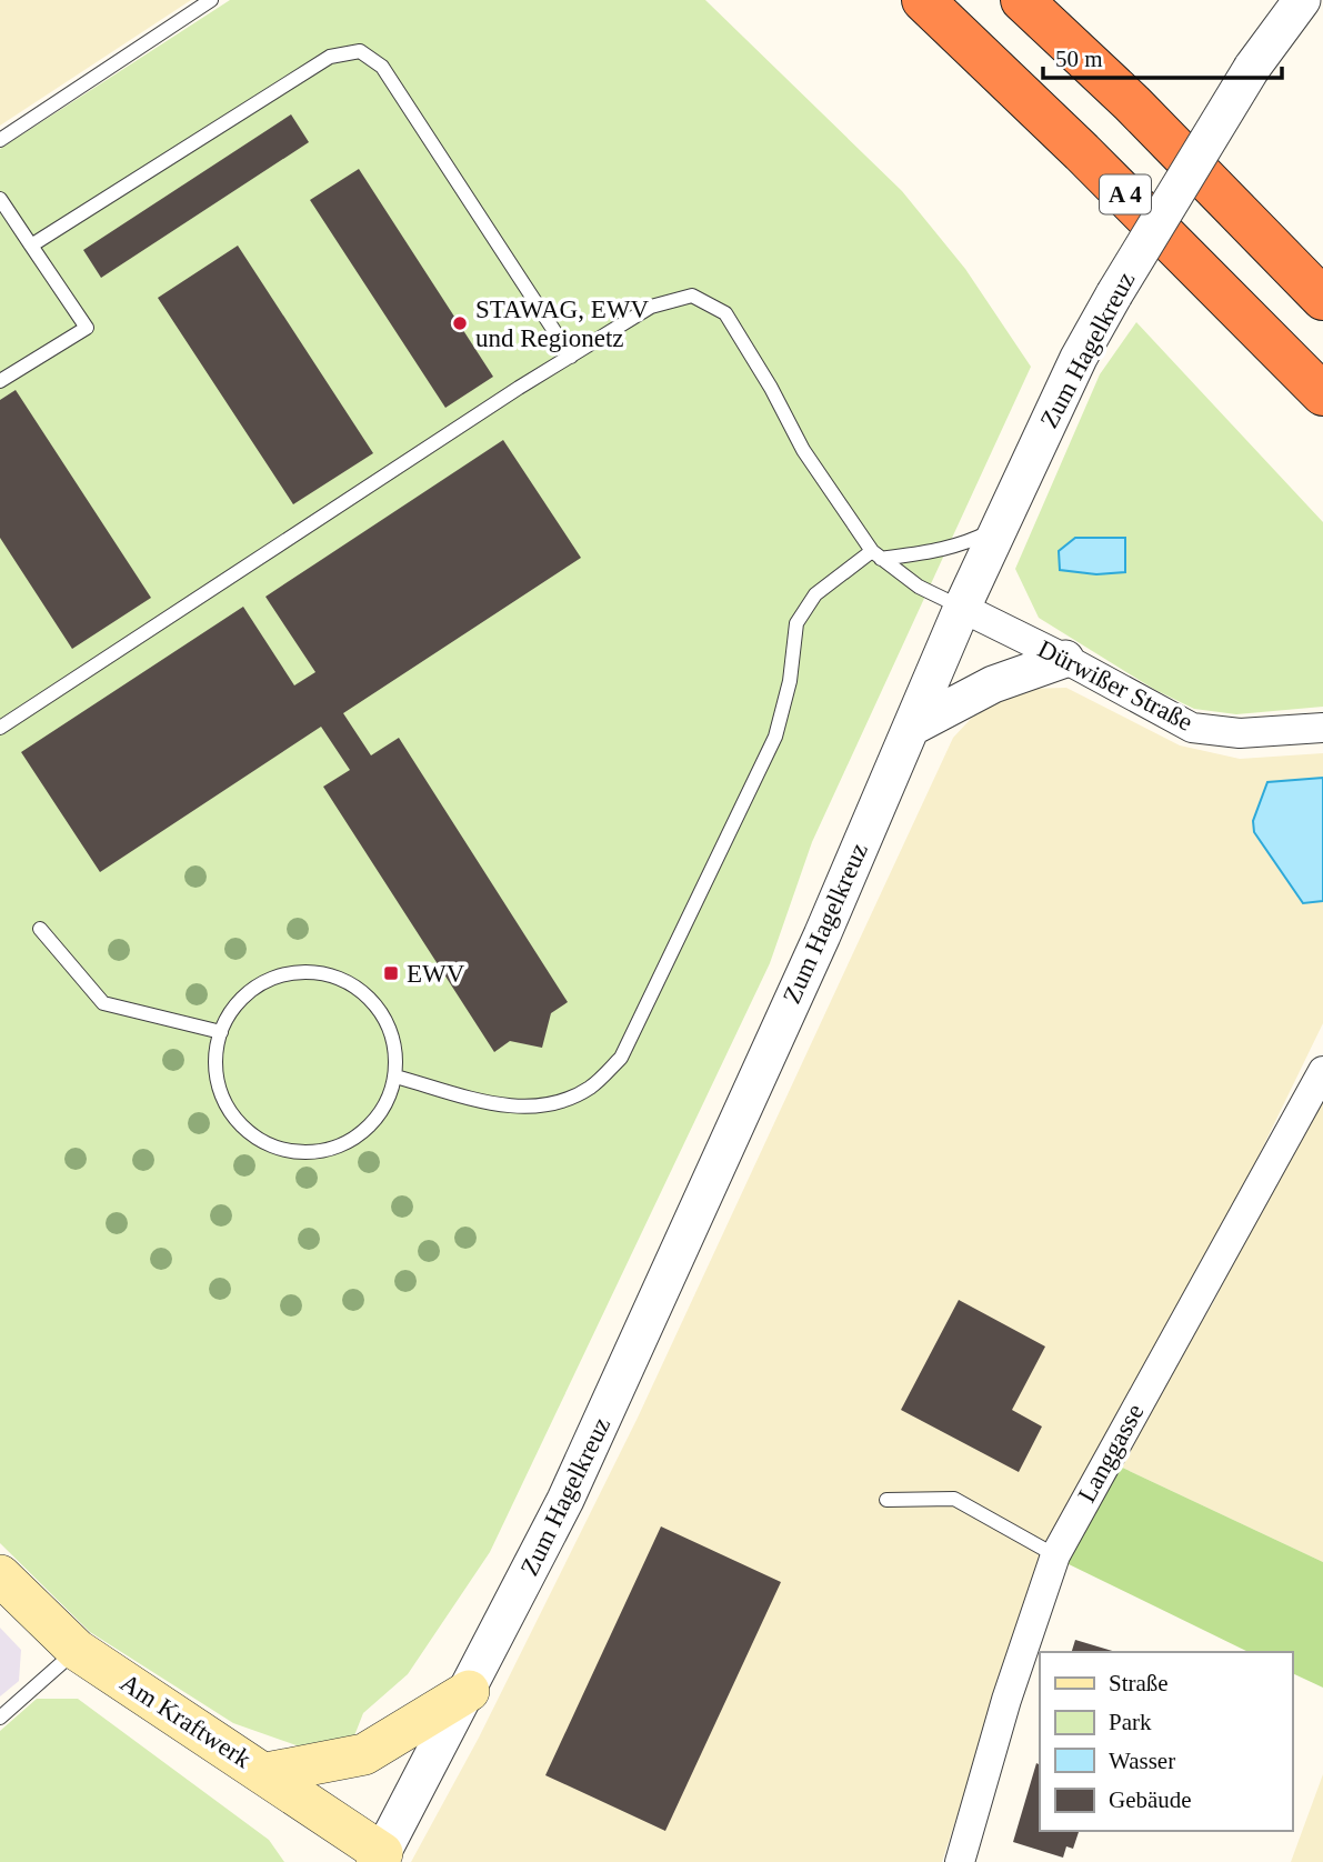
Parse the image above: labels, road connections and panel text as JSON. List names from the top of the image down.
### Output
{
  "streets": {
    "highway": ["A 4"],
    "main road": ["Am Kraftwerk"],
    "street": ["Zum Hagelkreuz", "Dürwißer Straße", "Langgasse"]
  },
  "crossings": [
    ["Zum Hagelkreuz", "Dürwißer Straße"],
    ["Zum Hagelkreuz", "Am Kraftwerk"]
  ],
  "places": {
    "other": ["STAWAG, EWV und Regionetz"],
    "transit": ["EWV"]
  },
  "legend": [
    "Straße",
    "Park",
    "Wasser",
    "Gebäude"
  ],
  "scale_bar": "50 m"
}
